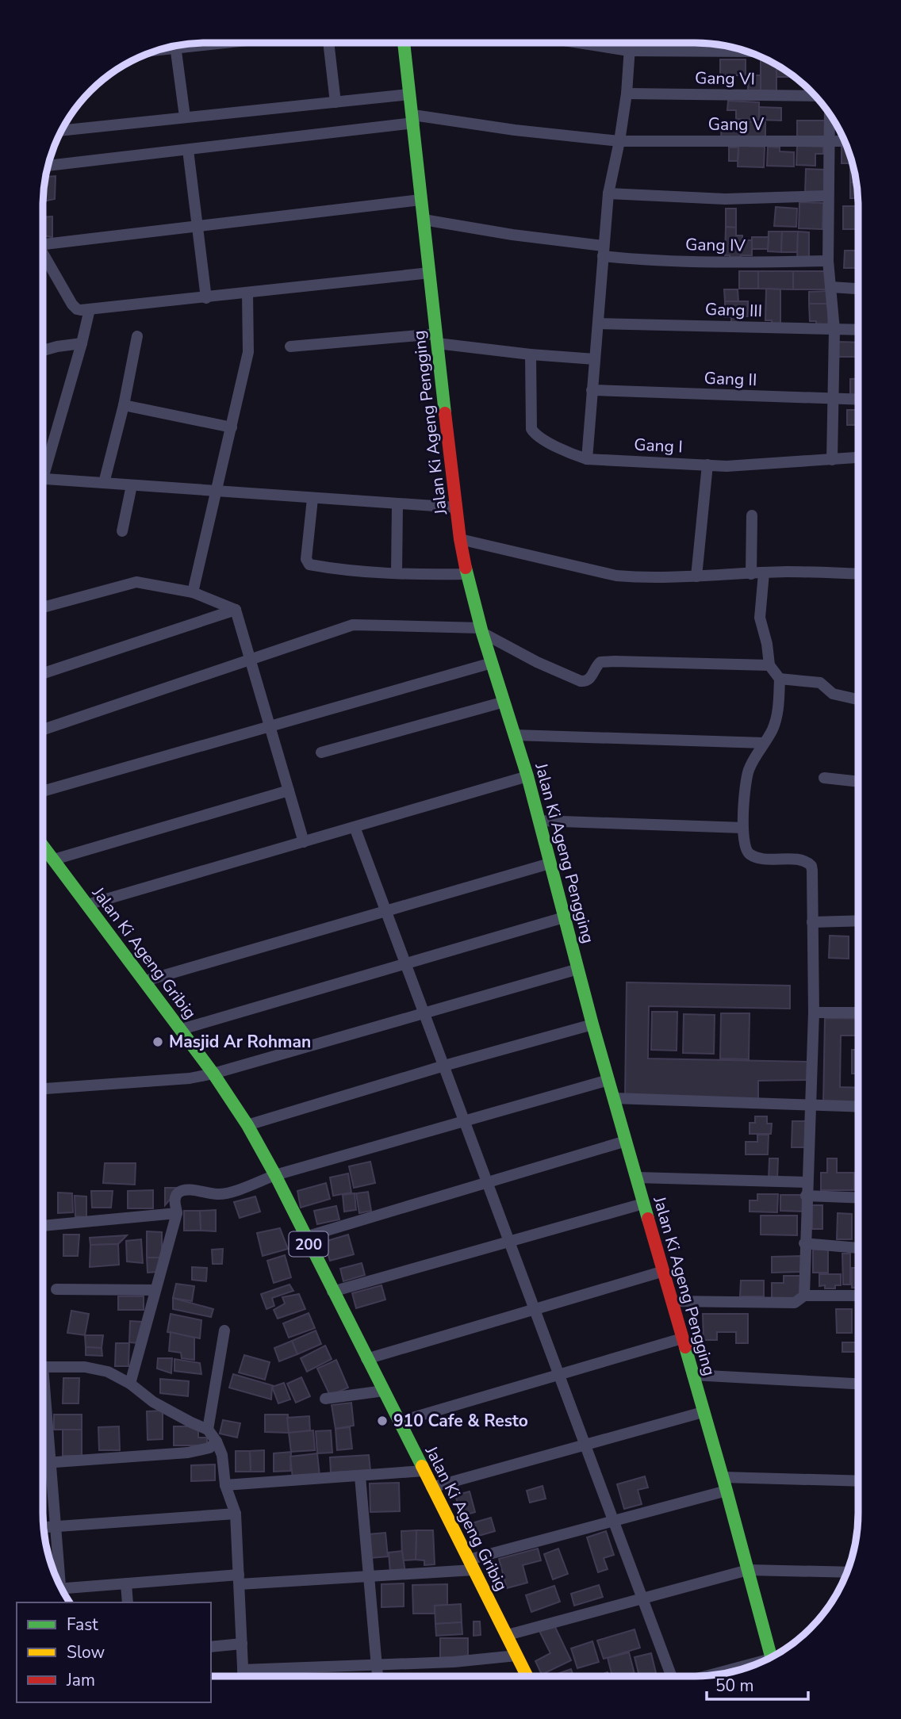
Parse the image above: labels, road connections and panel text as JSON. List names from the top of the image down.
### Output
{
  "streets": {
    "street": [
      "Gang VI",
      "Gang V",
      "Gang IV",
      "Gang III",
      "Gang II",
      "Jalan Ki Ageng Pengging",
      "Gang I",
      "Jalan Ki Ageng Gribig",
      "200"
    ]
  },
  "crossings": [
    ["Gang V", "Jalan Ki Ageng Pengging"],
    ["Gang IV", "Jalan Ki Ageng Pengging"]
  ],
  "places": ["Masjid Ar Rohman", "910 Cafe & Resto"],
  "legend": ["Fast", "Slow", "Jam"],
  "scale_bar": "50 m"
}
